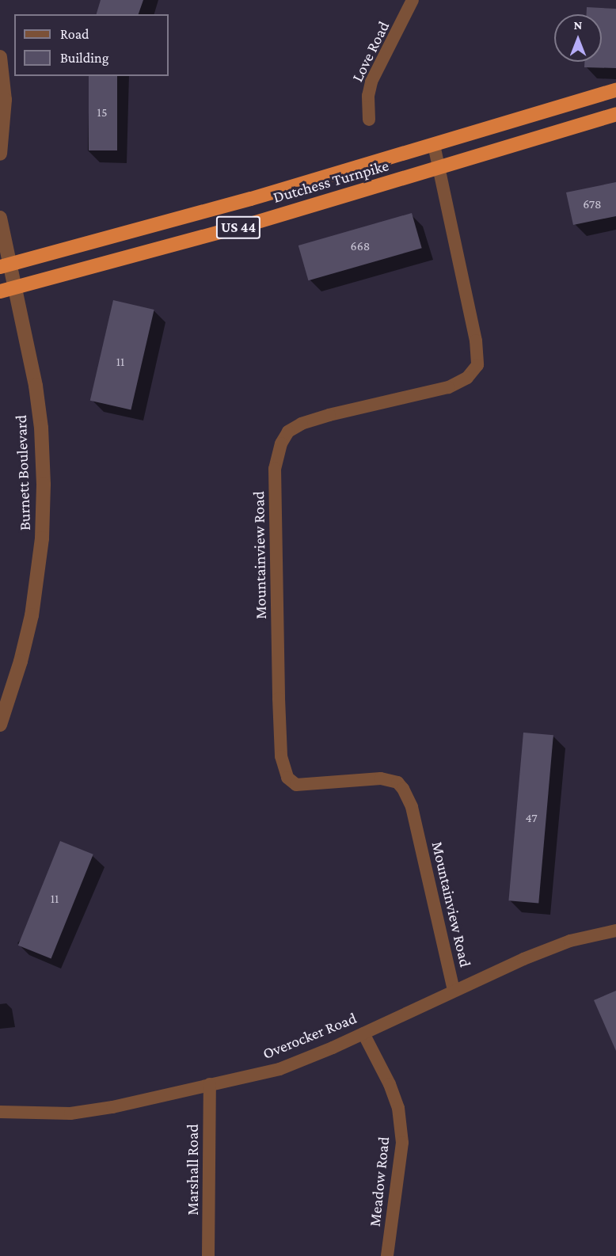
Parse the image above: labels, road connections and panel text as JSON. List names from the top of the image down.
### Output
{
  "streets": {
    "highway": ["Dutchess Turnpike", "US 44"],
    "street": [
      "Love Road",
      "Burnett Boulevard",
      "Mountainview Road",
      "Overocker Road",
      "Marshall Road",
      "Meadow Road"
    ]
  },
  "crossings": [
    ["Dutchess Turnpike", "Burnett Boulevard"],
    ["Dutchess Turnpike", "Mountainview Road"],
    ["Mountainview Road", "Overocker Road"],
    ["Overocker Road", "Marshall Road"],
    ["Overocker Road", "Meadow Road"]
  ],
  "house_numbers": [
    "15",
    "678",
    "668",
    "11",
    "47",
    "11"
  ],
  "legend": ["Road", "Building"],
  "north": "top"
}
